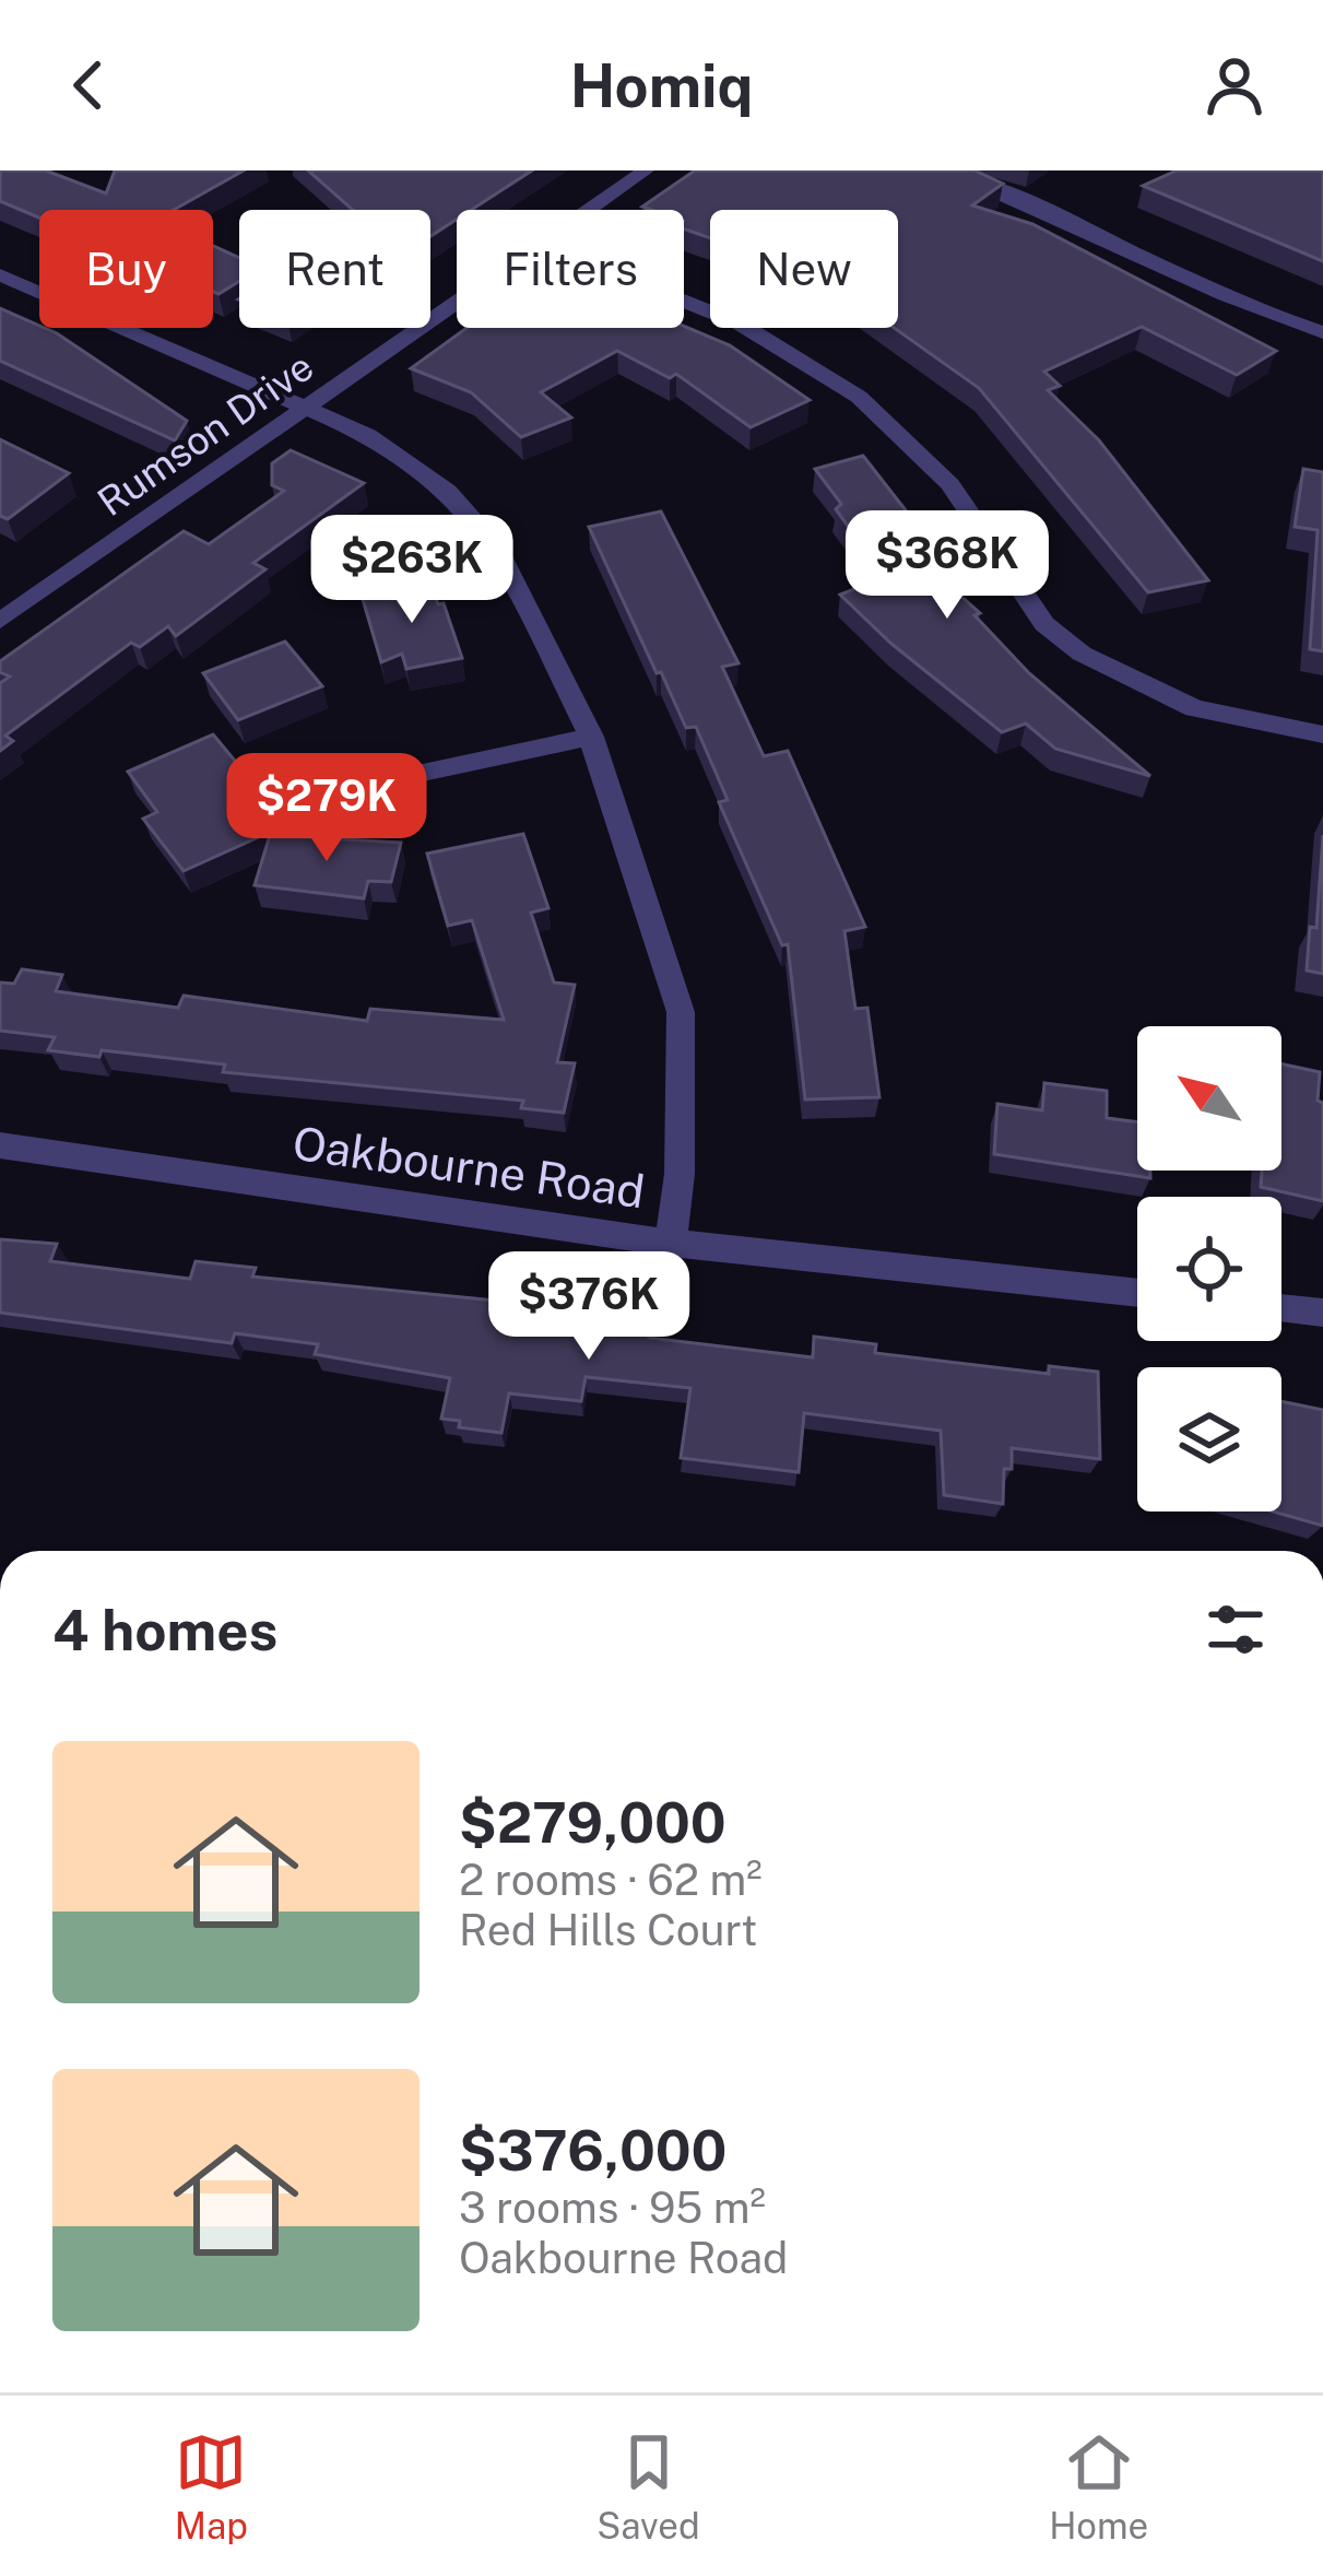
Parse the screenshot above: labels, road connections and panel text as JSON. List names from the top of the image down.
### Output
{
  "streets": {
    "street": ["Rumson Drive", "Oakbourne Road"]
  },
  "north": "top left",
  "page": {
    "header": "Homiq",
    "chip": [
      "Buy",
      "Rent",
      "Filters",
      "New"
    ],
    "price": [
      "$368K",
      "$263K",
      "$279K",
      "$376K"
    ],
    "heading": "4 homes",
    "list": [
      {
        "name": "$279,000",
        "note": "2 rooms · 62 m² · Red Hills Court"
      },
      {
        "name": "$376,000",
        "note": "3 rooms · 95 m² · Oakbourne Road"
      }
    ],
    "tabs": ["Map", "Saved", "Home"]
  }
}
